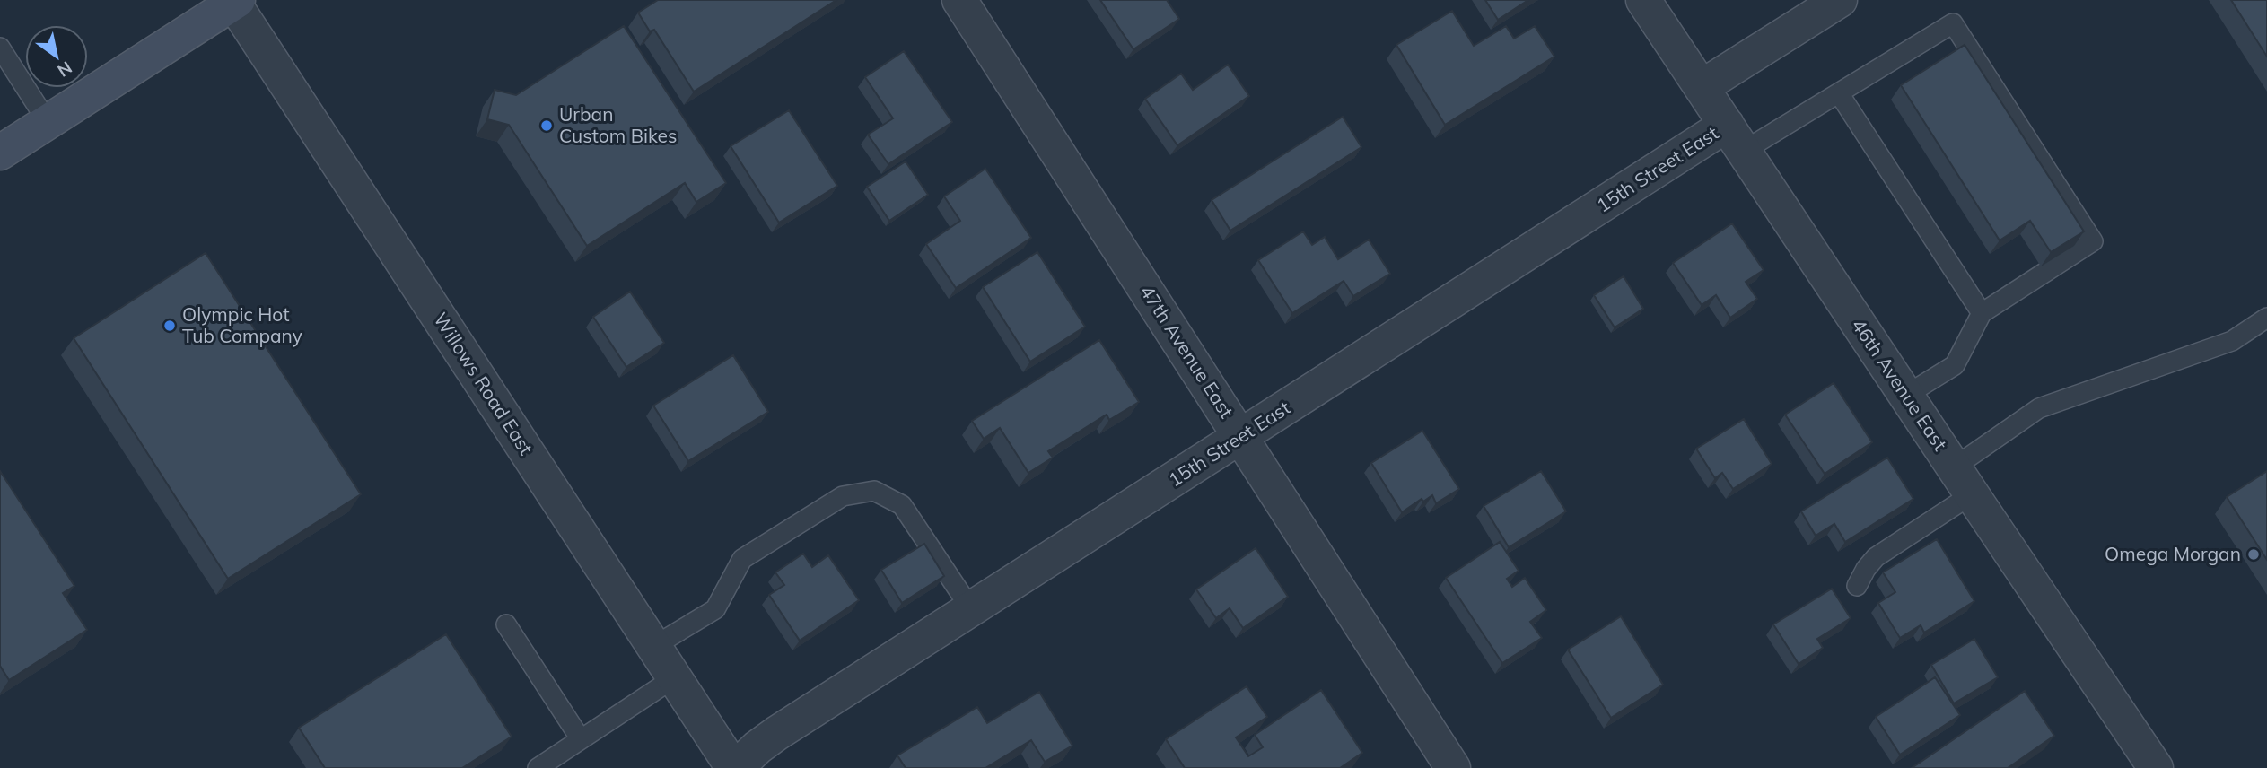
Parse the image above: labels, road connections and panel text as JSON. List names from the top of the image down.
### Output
{
  "streets": {
    "street": [
      "15th Street East",
      "47th Avenue East",
      "Willows Road East",
      "46th Avenue East"
    ]
  },
  "crossings": [
    ["15th Street East", "47th Avenue East"],
    ["15th Street East", "Willows Road East"],
    ["15th Street East", "46th Avenue East"]
  ],
  "places": ["Urban Custom Bikes", "Olympic Hot Tub Company", "Omega Morgan"],
  "north": "bottom right"
}
